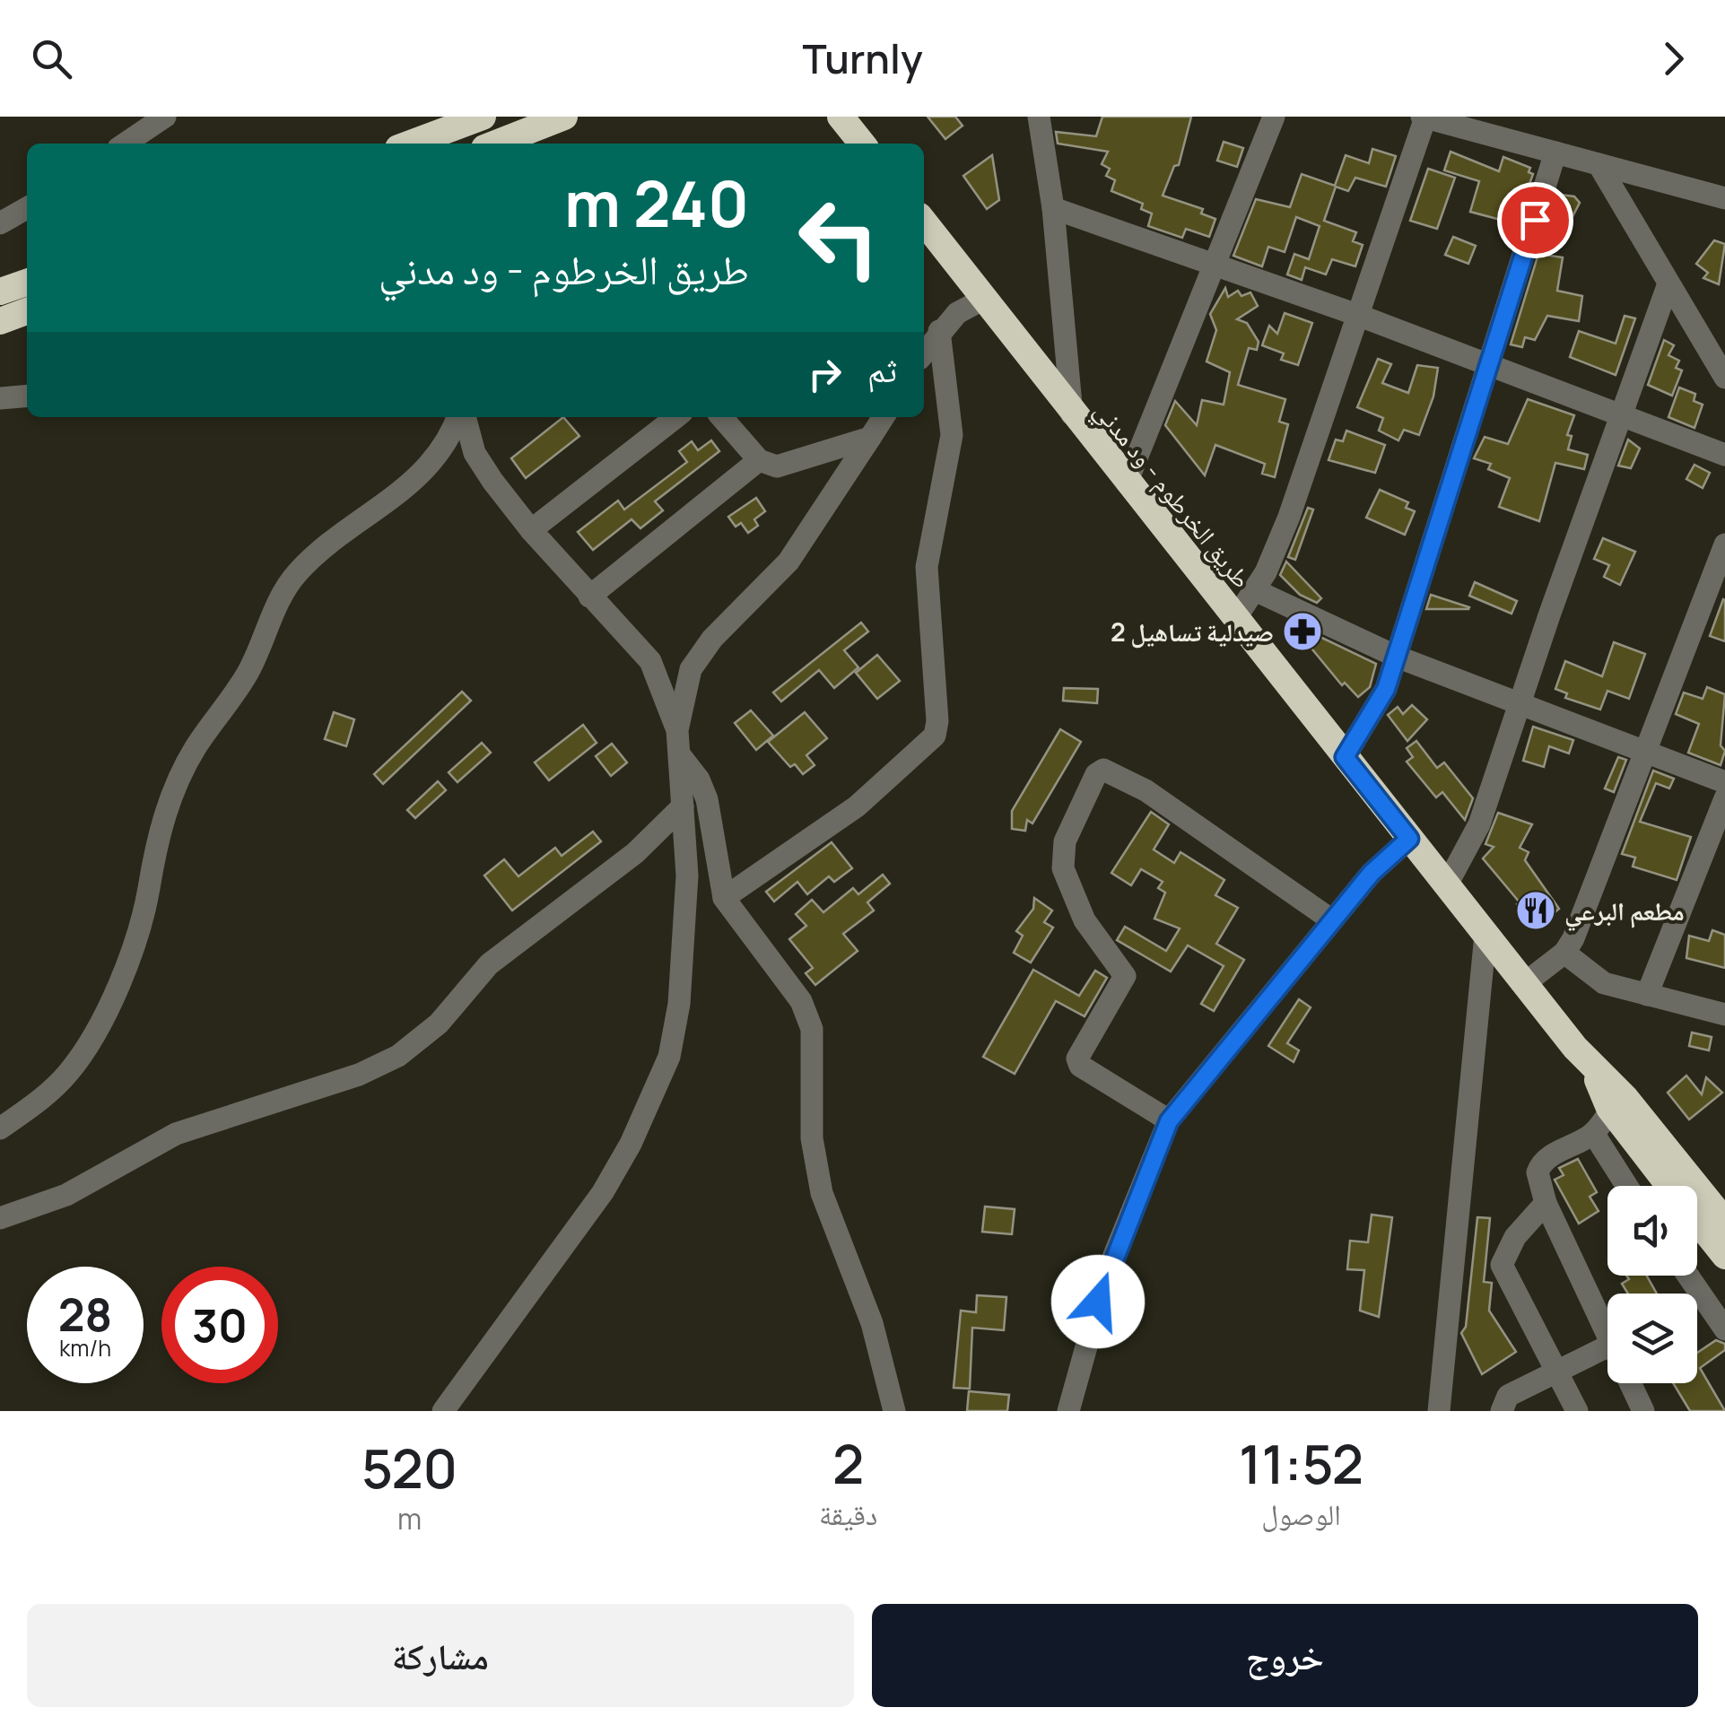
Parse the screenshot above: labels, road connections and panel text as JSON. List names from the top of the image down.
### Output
{
  "streets": {
    "highway": ["طريق الخرطوم - ود مدني"]
  },
  "places": {
    "pharmacy": ["صيدلية تساهيل 2"],
    "restaurant": ["مطعم البرعي"]
  },
  "page": {
    "header": "Turnly",
    "turn": ["240 m", "طريق الخرطوم - ود مدني"],
    "then": "ثم",
    "speed": "28 km/h",
    "limit": "30",
    "eta": [
      "11:52",
      "الوصول",
      "2",
      "دقيقة",
      "520",
      "m"
    ],
    "buttons": ["خروج", "مشاركة"]
  }
}
